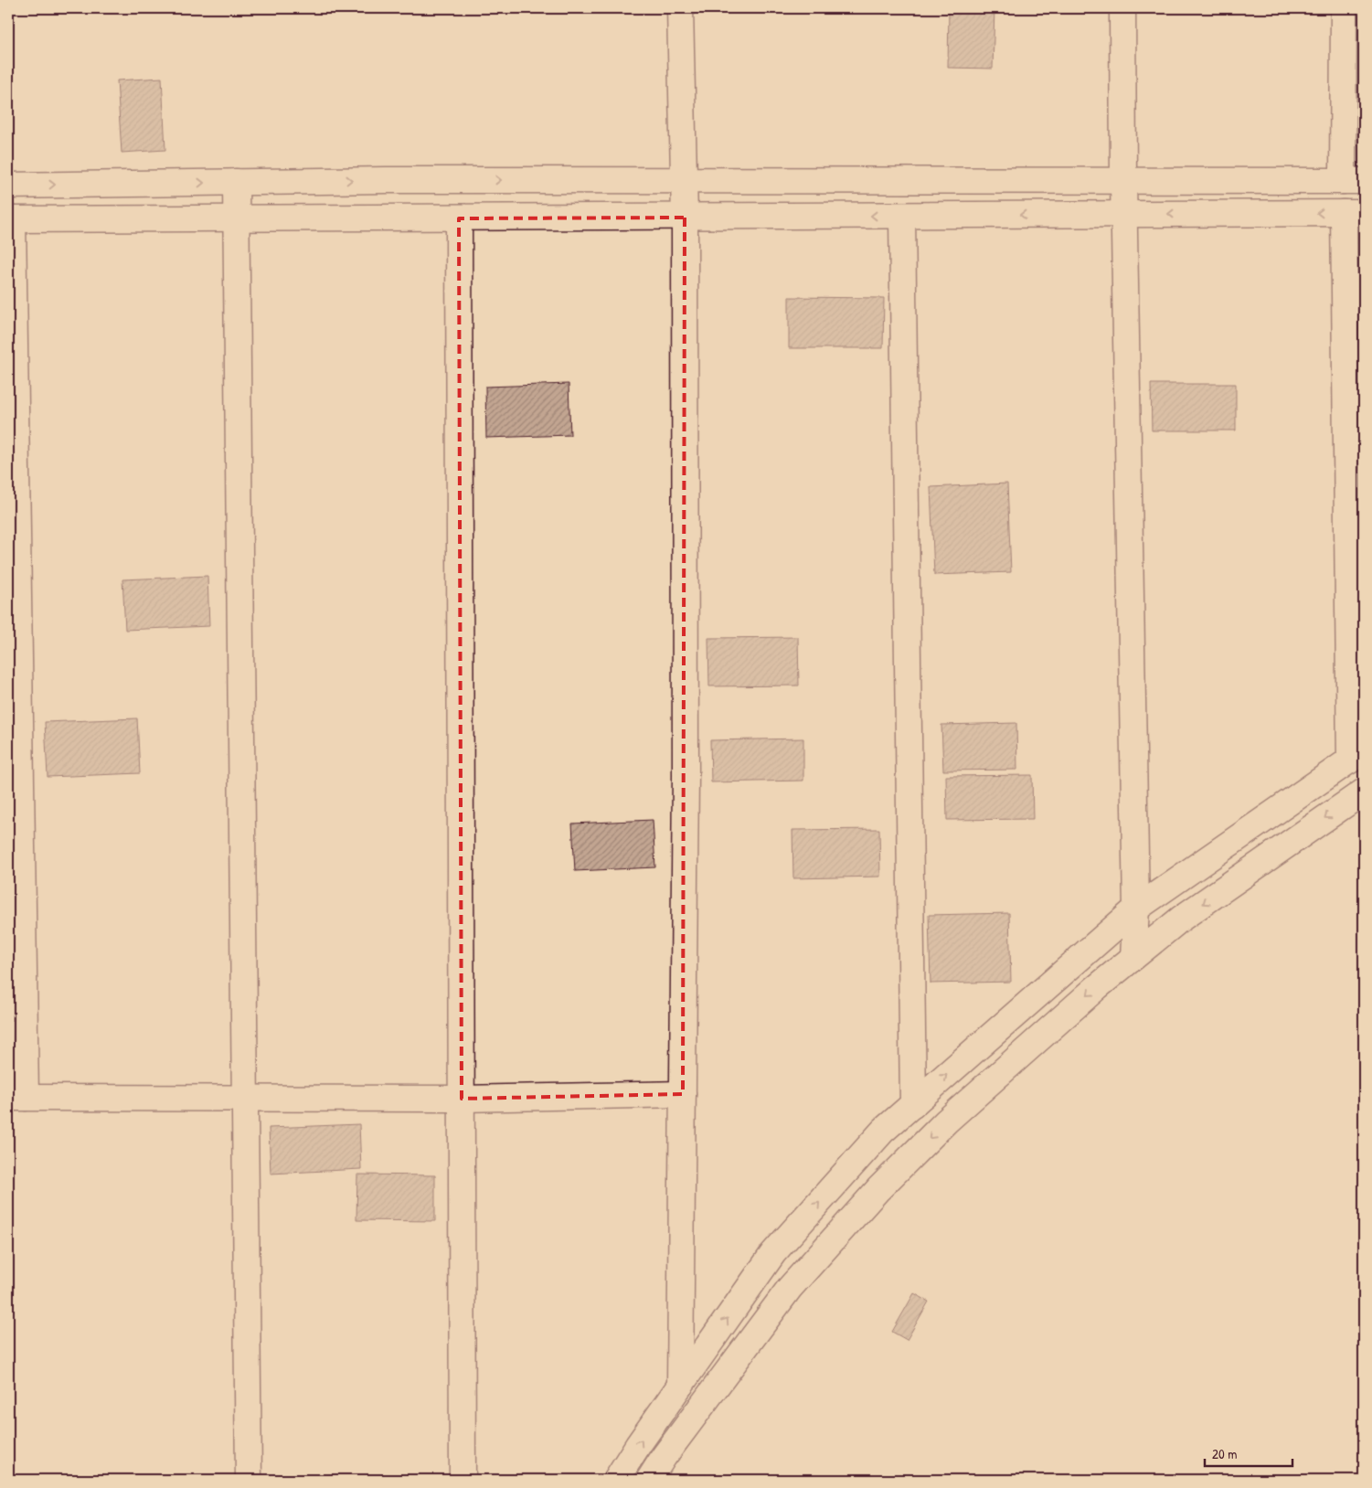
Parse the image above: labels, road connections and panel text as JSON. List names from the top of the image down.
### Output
{
  "scale_bar": "20 m"
}
